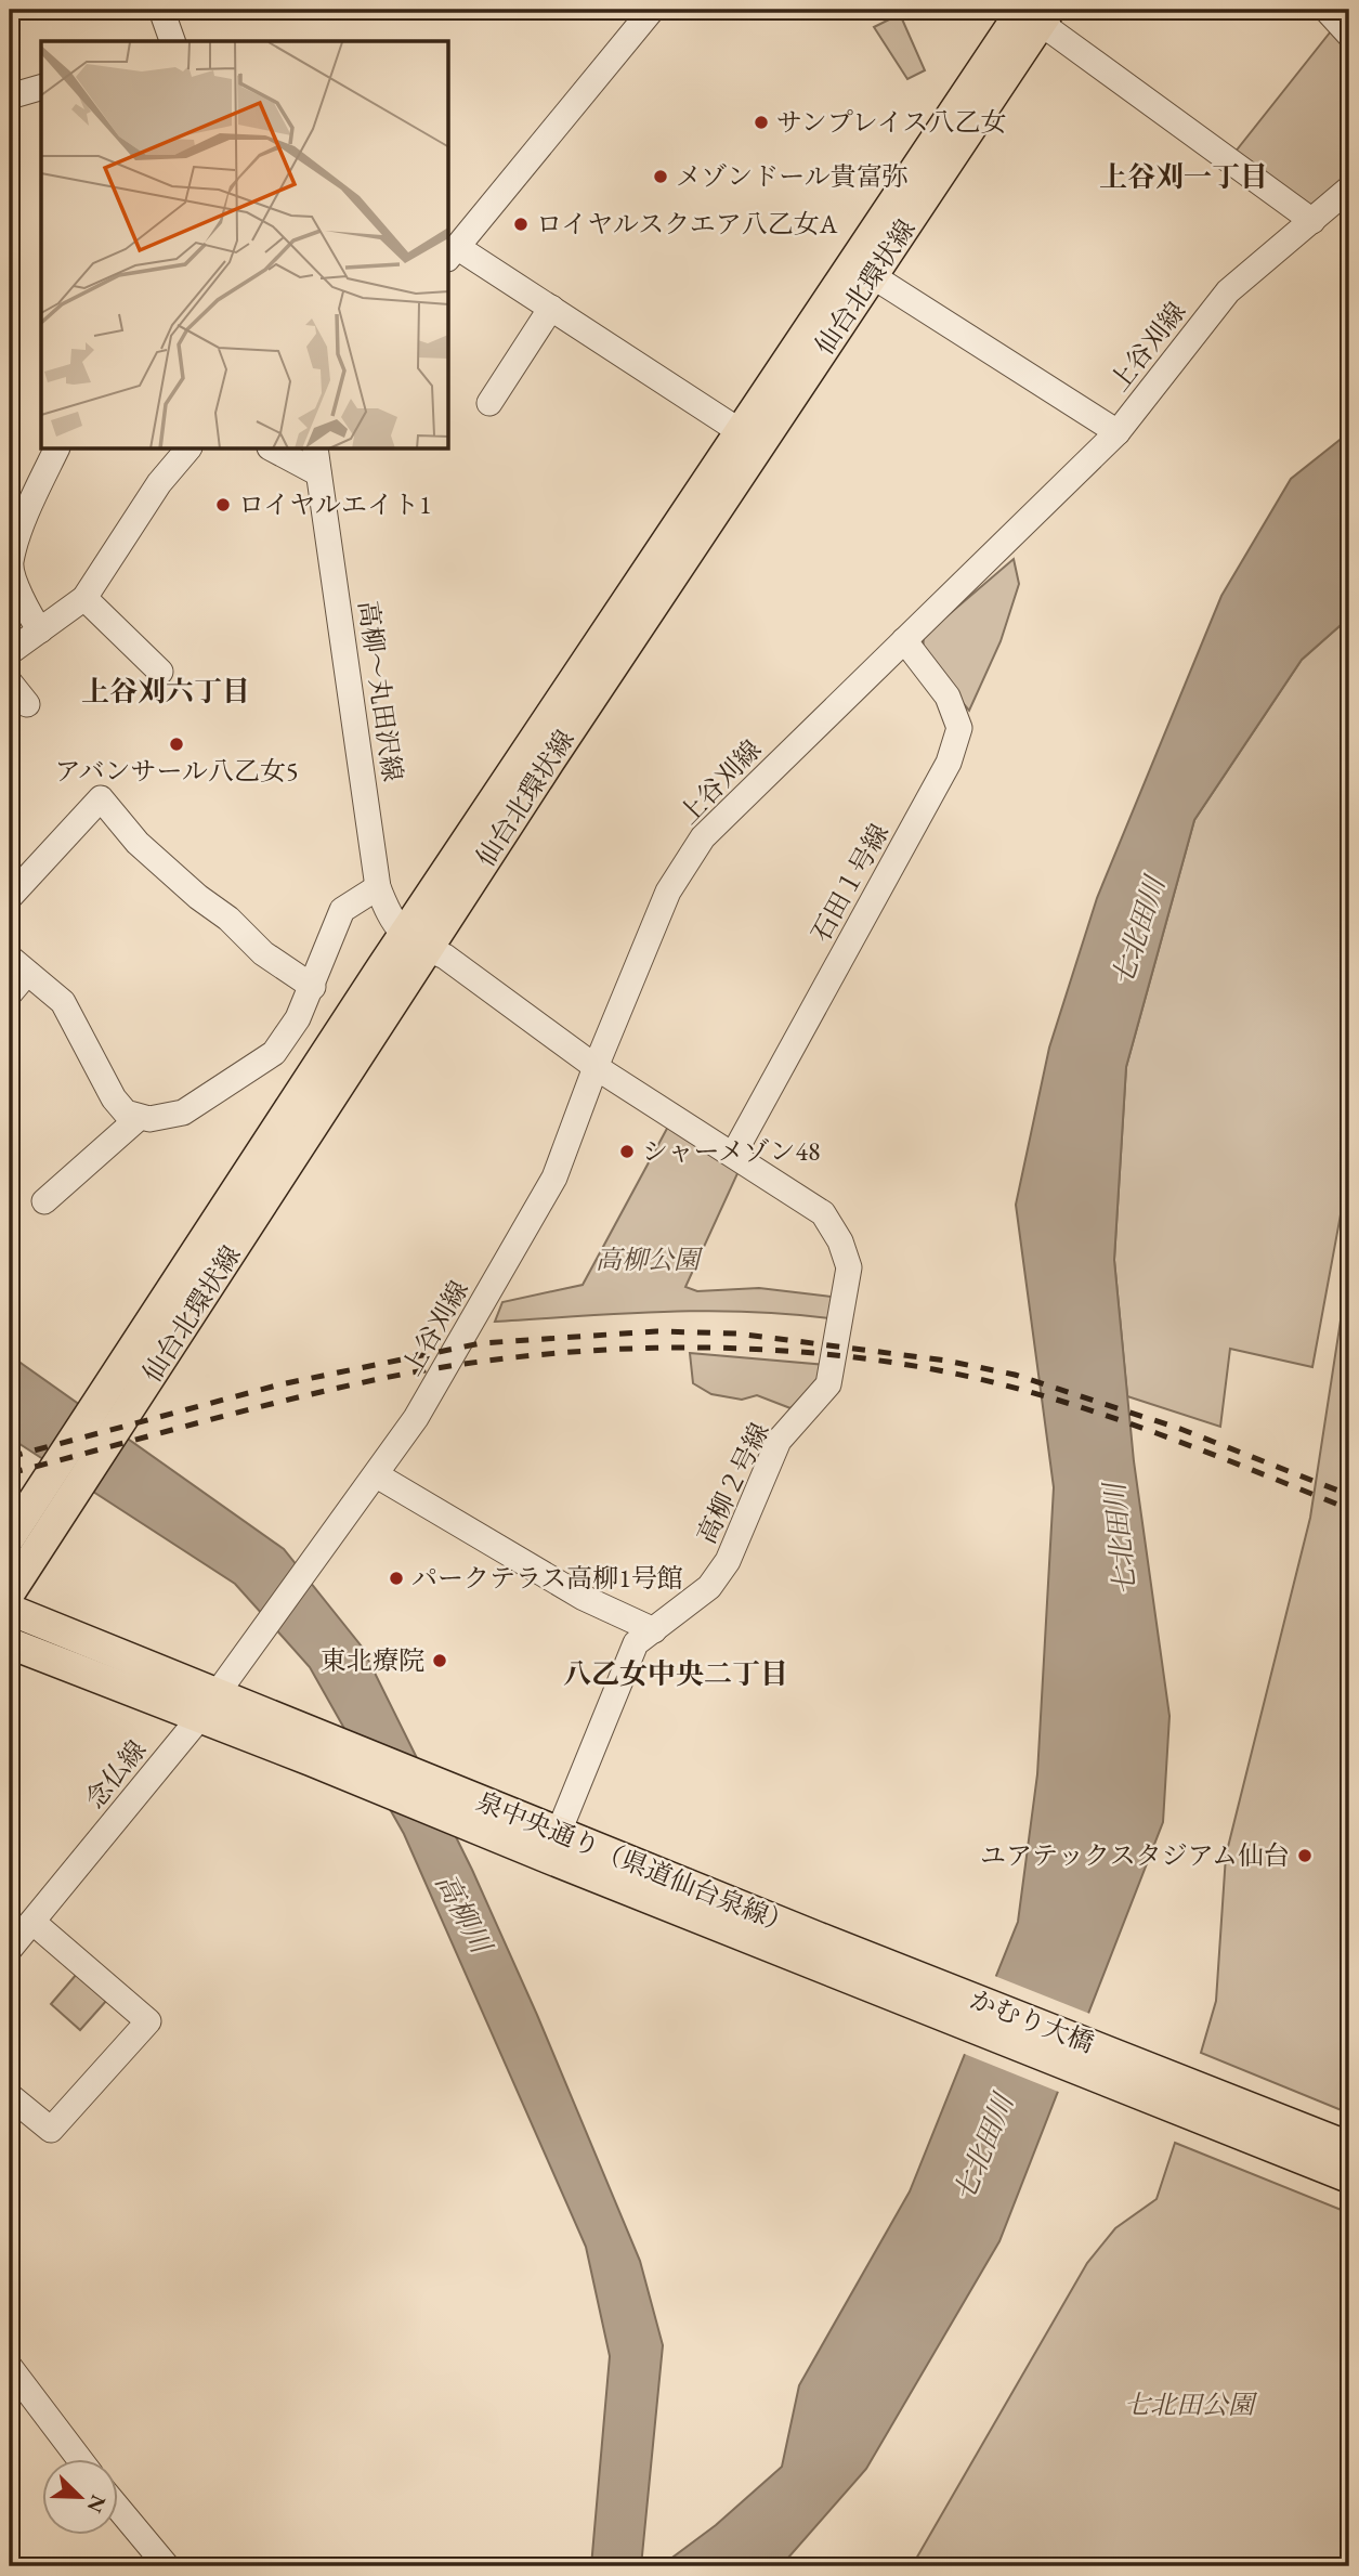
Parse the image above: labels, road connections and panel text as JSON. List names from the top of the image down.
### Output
{
  "streets": {
    "main road": ["仙台北環状線", "泉中央通り（県道仙台泉線）", "かむり大橋"],
    "street": [
      "上谷刈線",
      "高柳～丸田沢線",
      "石田１号線",
      "高柳２号線",
      "念仏線"
    ]
  },
  "crossings": [
    ["仙台北環状線", "高柳～丸田沢線"],
    ["仙台北環状線", "高柳２号線"],
    ["上谷刈線", "石田１号線"],
    ["上谷刈線", "高柳２号線"],
    ["上谷刈線", "念仏線"],
    ["高柳～丸田沢線", "高柳２号線"],
    ["石田１号線", "高柳２号線"],
    ["高柳２号線", "泉中央通り（県道仙台泉線）"],
    ["念仏線", "泉中央通り（県道仙台泉線）"],
    ["泉中央通り（県道仙台泉線）", "かむり大橋"]
  ],
  "districts": ["上谷刈一丁目", "上谷刈六丁目", "八乙女中央二丁目"],
  "water": ["七北田川", "高柳川"],
  "parks": ["高柳公園", "七北田公園"],
  "places": [
    "サンプレイス八乙女",
    "メゾンドール貴富弥",
    "ロイヤルスクエア八乙女A",
    "ロイヤルエイト1",
    "アバンサール八乙女5",
    "シャーメゾン48",
    "パークテラス高柳1号館",
    "東北療院",
    "ユアテックスタジアム仙台"
  ],
  "north": "bottom right"
}
